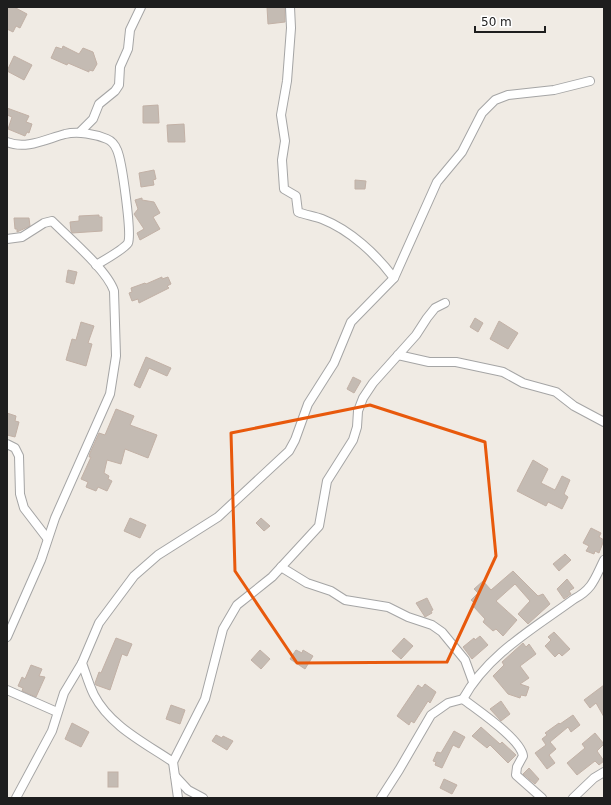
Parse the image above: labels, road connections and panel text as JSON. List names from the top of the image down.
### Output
{
  "scale_bar": "50 m"
}
